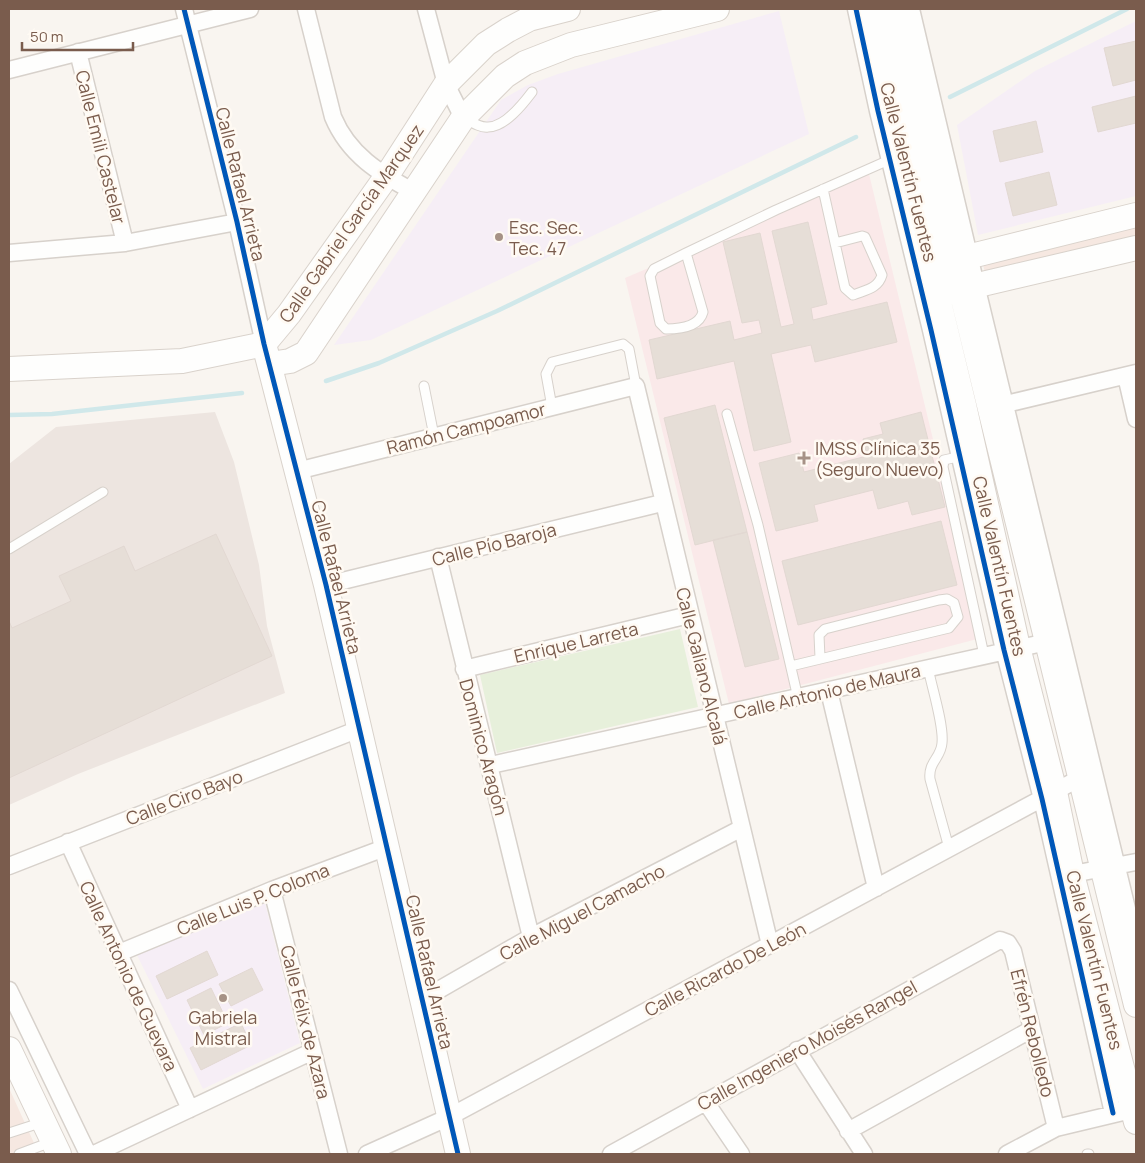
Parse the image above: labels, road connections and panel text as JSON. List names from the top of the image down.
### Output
{
  "streets": {
    "street": [
      "Calle Emili Castelar",
      "Calle Valentín Fuentes",
      "Calle Rafael Arrieta",
      "Calle Gabriel García Marquez",
      "Ramón Campoamor",
      "Calle Pío Baroja",
      "Enrique Larreta",
      "Calle Galiano Alcalá",
      "Calle Antonio de Maura",
      "Dominico Aragón",
      "Calle Ciro Bayo",
      "Calle Luis P. Coloma",
      "Calle Miguel Camacho",
      "Calle Ricardo De León",
      "Calle Antonio de Guevara",
      "Calle Félix de Azara",
      "Efrén Rebolledo",
      "Calle Ingeniero Moisés Rangel"
    ]
  },
  "crossings": [
    ["Calle Valentín Fuentes", "Calle Antonio de Maura"],
    ["Calle Valentín Fuentes", "Calle Ricardo De León"],
    ["Calle Rafael Arrieta", "Calle Gabriel García Marquez"],
    ["Calle Rafael Arrieta", "Ramón Campoamor"],
    ["Calle Rafael Arrieta", "Calle Pío Baroja"],
    ["Calle Rafael Arrieta", "Calle Ciro Bayo"],
    ["Calle Rafael Arrieta", "Calle Luis P. Coloma"],
    ["Calle Rafael Arrieta", "Calle Miguel Camacho"],
    ["Calle Rafael Arrieta", "Calle Ricardo De León"],
    ["Ramón Campoamor", "Calle Galiano Alcalá"],
    ["Calle Pío Baroja", "Calle Galiano Alcalá"],
    ["Calle Pío Baroja", "Dominico Aragón"],
    ["Enrique Larreta", "Calle Galiano Alcalá"],
    ["Enrique Larreta", "Dominico Aragón"],
    ["Calle Galiano Alcalá", "Calle Antonio de Maura"],
    ["Calle Galiano Alcalá", "Calle Miguel Camacho"],
    ["Calle Galiano Alcalá", "Calle Ricardo De León"],
    ["Calle Antonio de Maura", "Dominico Aragón"],
    ["Dominico Aragón", "Calle Miguel Camacho"],
    ["Calle Ciro Bayo", "Calle Antonio de Guevara"],
    ["Calle Luis P. Coloma", "Calle Antonio de Guevara"],
    ["Calle Luis P. Coloma", "Calle Félix de Azara"],
    ["Efrén Rebolledo", "Calle Ingeniero Moisés Rangel"]
  ],
  "places": {
    "other": ["Esc. Sec. Tec. 47", "Gabriela Mistral"],
    "health": ["IMSS Clínica 35 (Seguro Nuevo)"]
  },
  "scale_bar": "50 m"
}
